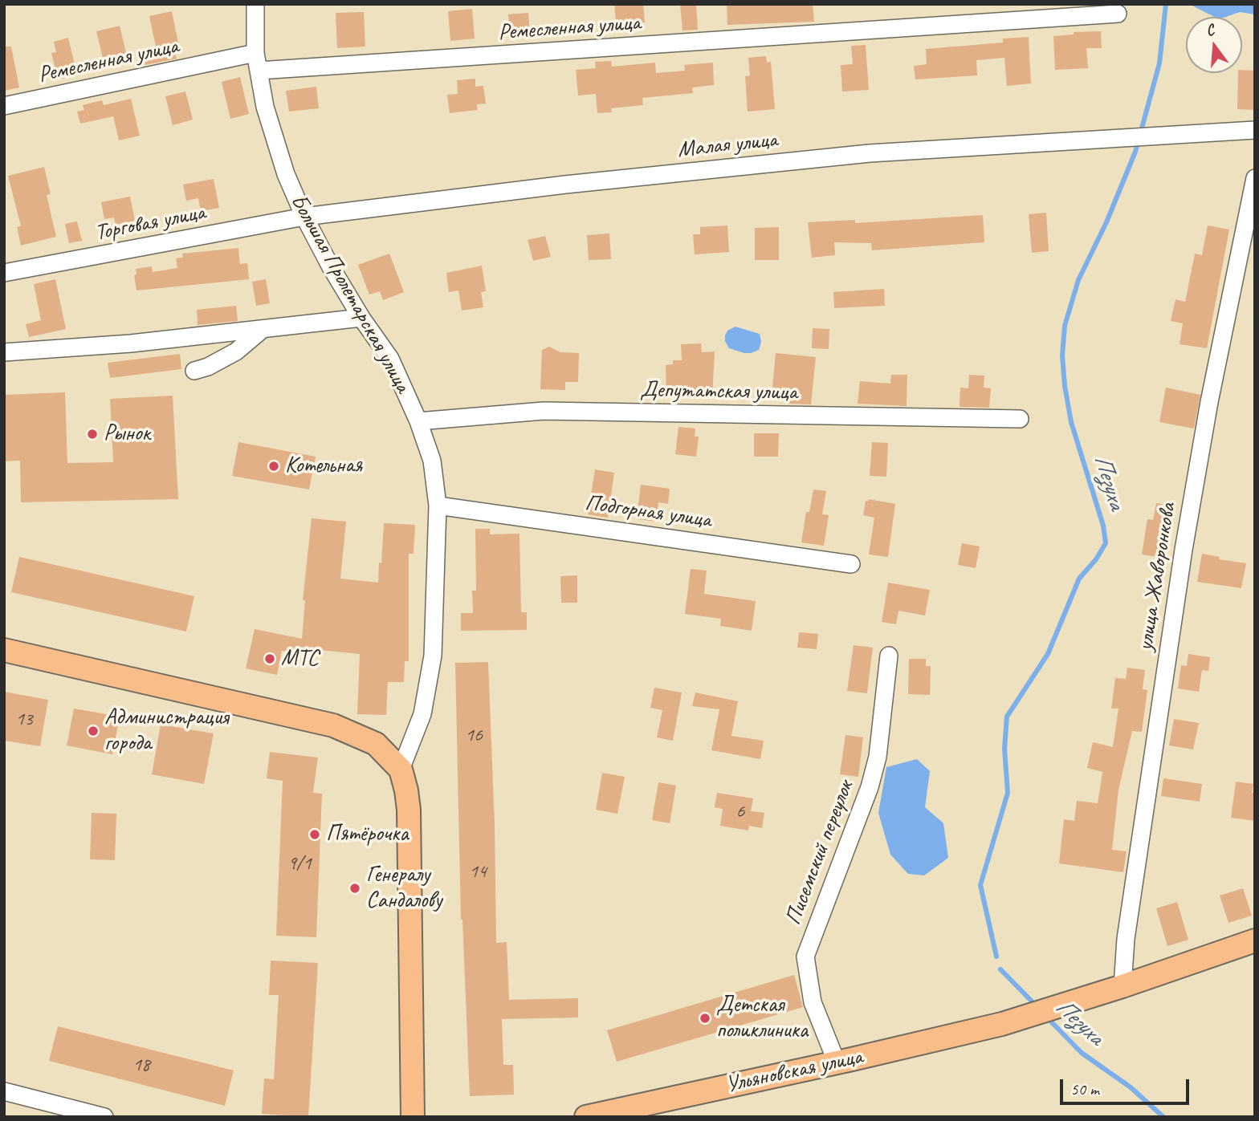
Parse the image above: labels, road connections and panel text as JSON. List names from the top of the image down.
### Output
{
  "streets": {
    "main road": ["Ульяновская улица"],
    "street": [
      "Ремесленная улица",
      "Малая улица",
      "Торговая улица",
      "Большая Пролетарская улица",
      "Депутатская улица",
      "Подгорная улица",
      "улица Жаворонкова",
      "Писемский переулок"
    ]
  },
  "crossings": [
    ["Ремесленная улица", "Большая Пролетарская улица"],
    ["Малая улица", "Торговая улица"],
    ["Малая улица", "Большая Пролетарская улица"],
    ["Торговая улица", "Большая Пролетарская улица"],
    ["Большая Пролетарская улица", "Депутатская улица"],
    ["Большая Пролетарская улица", "Подгорная улица"],
    ["улица Жаворонкова", "Ульяновская улица"],
    ["Писемский переулок", "Ульяновская улица"]
  ],
  "water": ["Пезуха"],
  "places": [
    "Рынок",
    "Котельная",
    "МТС",
    "Администрация города",
    "Пятёрочка",
    "Генералу Сандалову",
    "Детская поликлиника"
  ],
  "house_numbers": [
    "13",
    "16",
    "6",
    "9/1",
    "14",
    "18"
  ],
  "scale_bar": "50 m",
  "north": "top"
}
